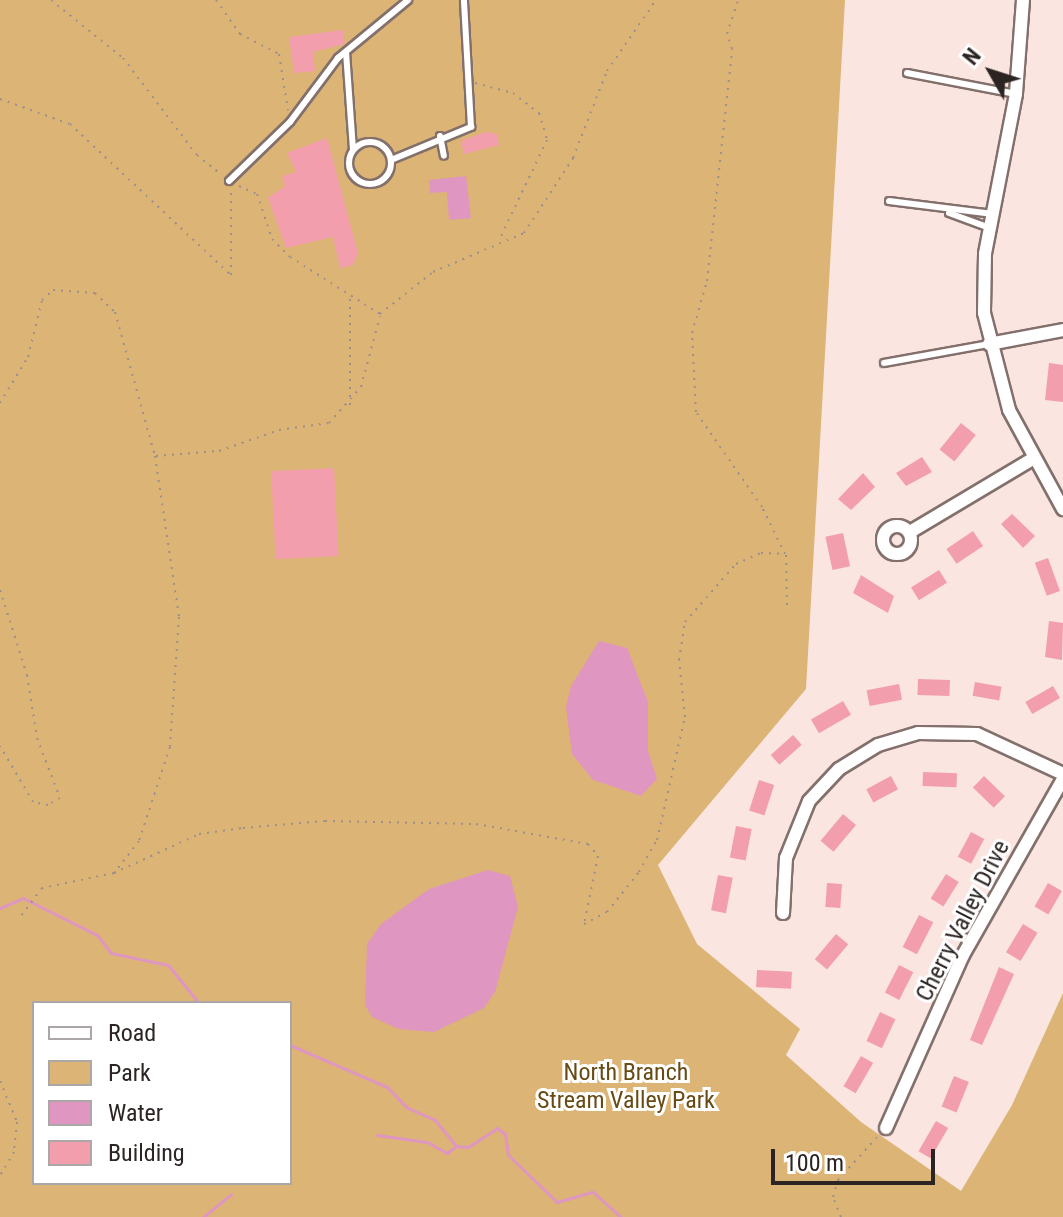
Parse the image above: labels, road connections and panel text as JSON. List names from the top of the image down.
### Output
{
  "streets": {
    "street": ["Cherry Valley Drive"]
  },
  "parks": ["North Branch Stream Valley Park"],
  "legend": [
    "Road",
    "Park",
    "Water",
    "Building"
  ],
  "scale_bar": "100 m",
  "north": "top left"
}
